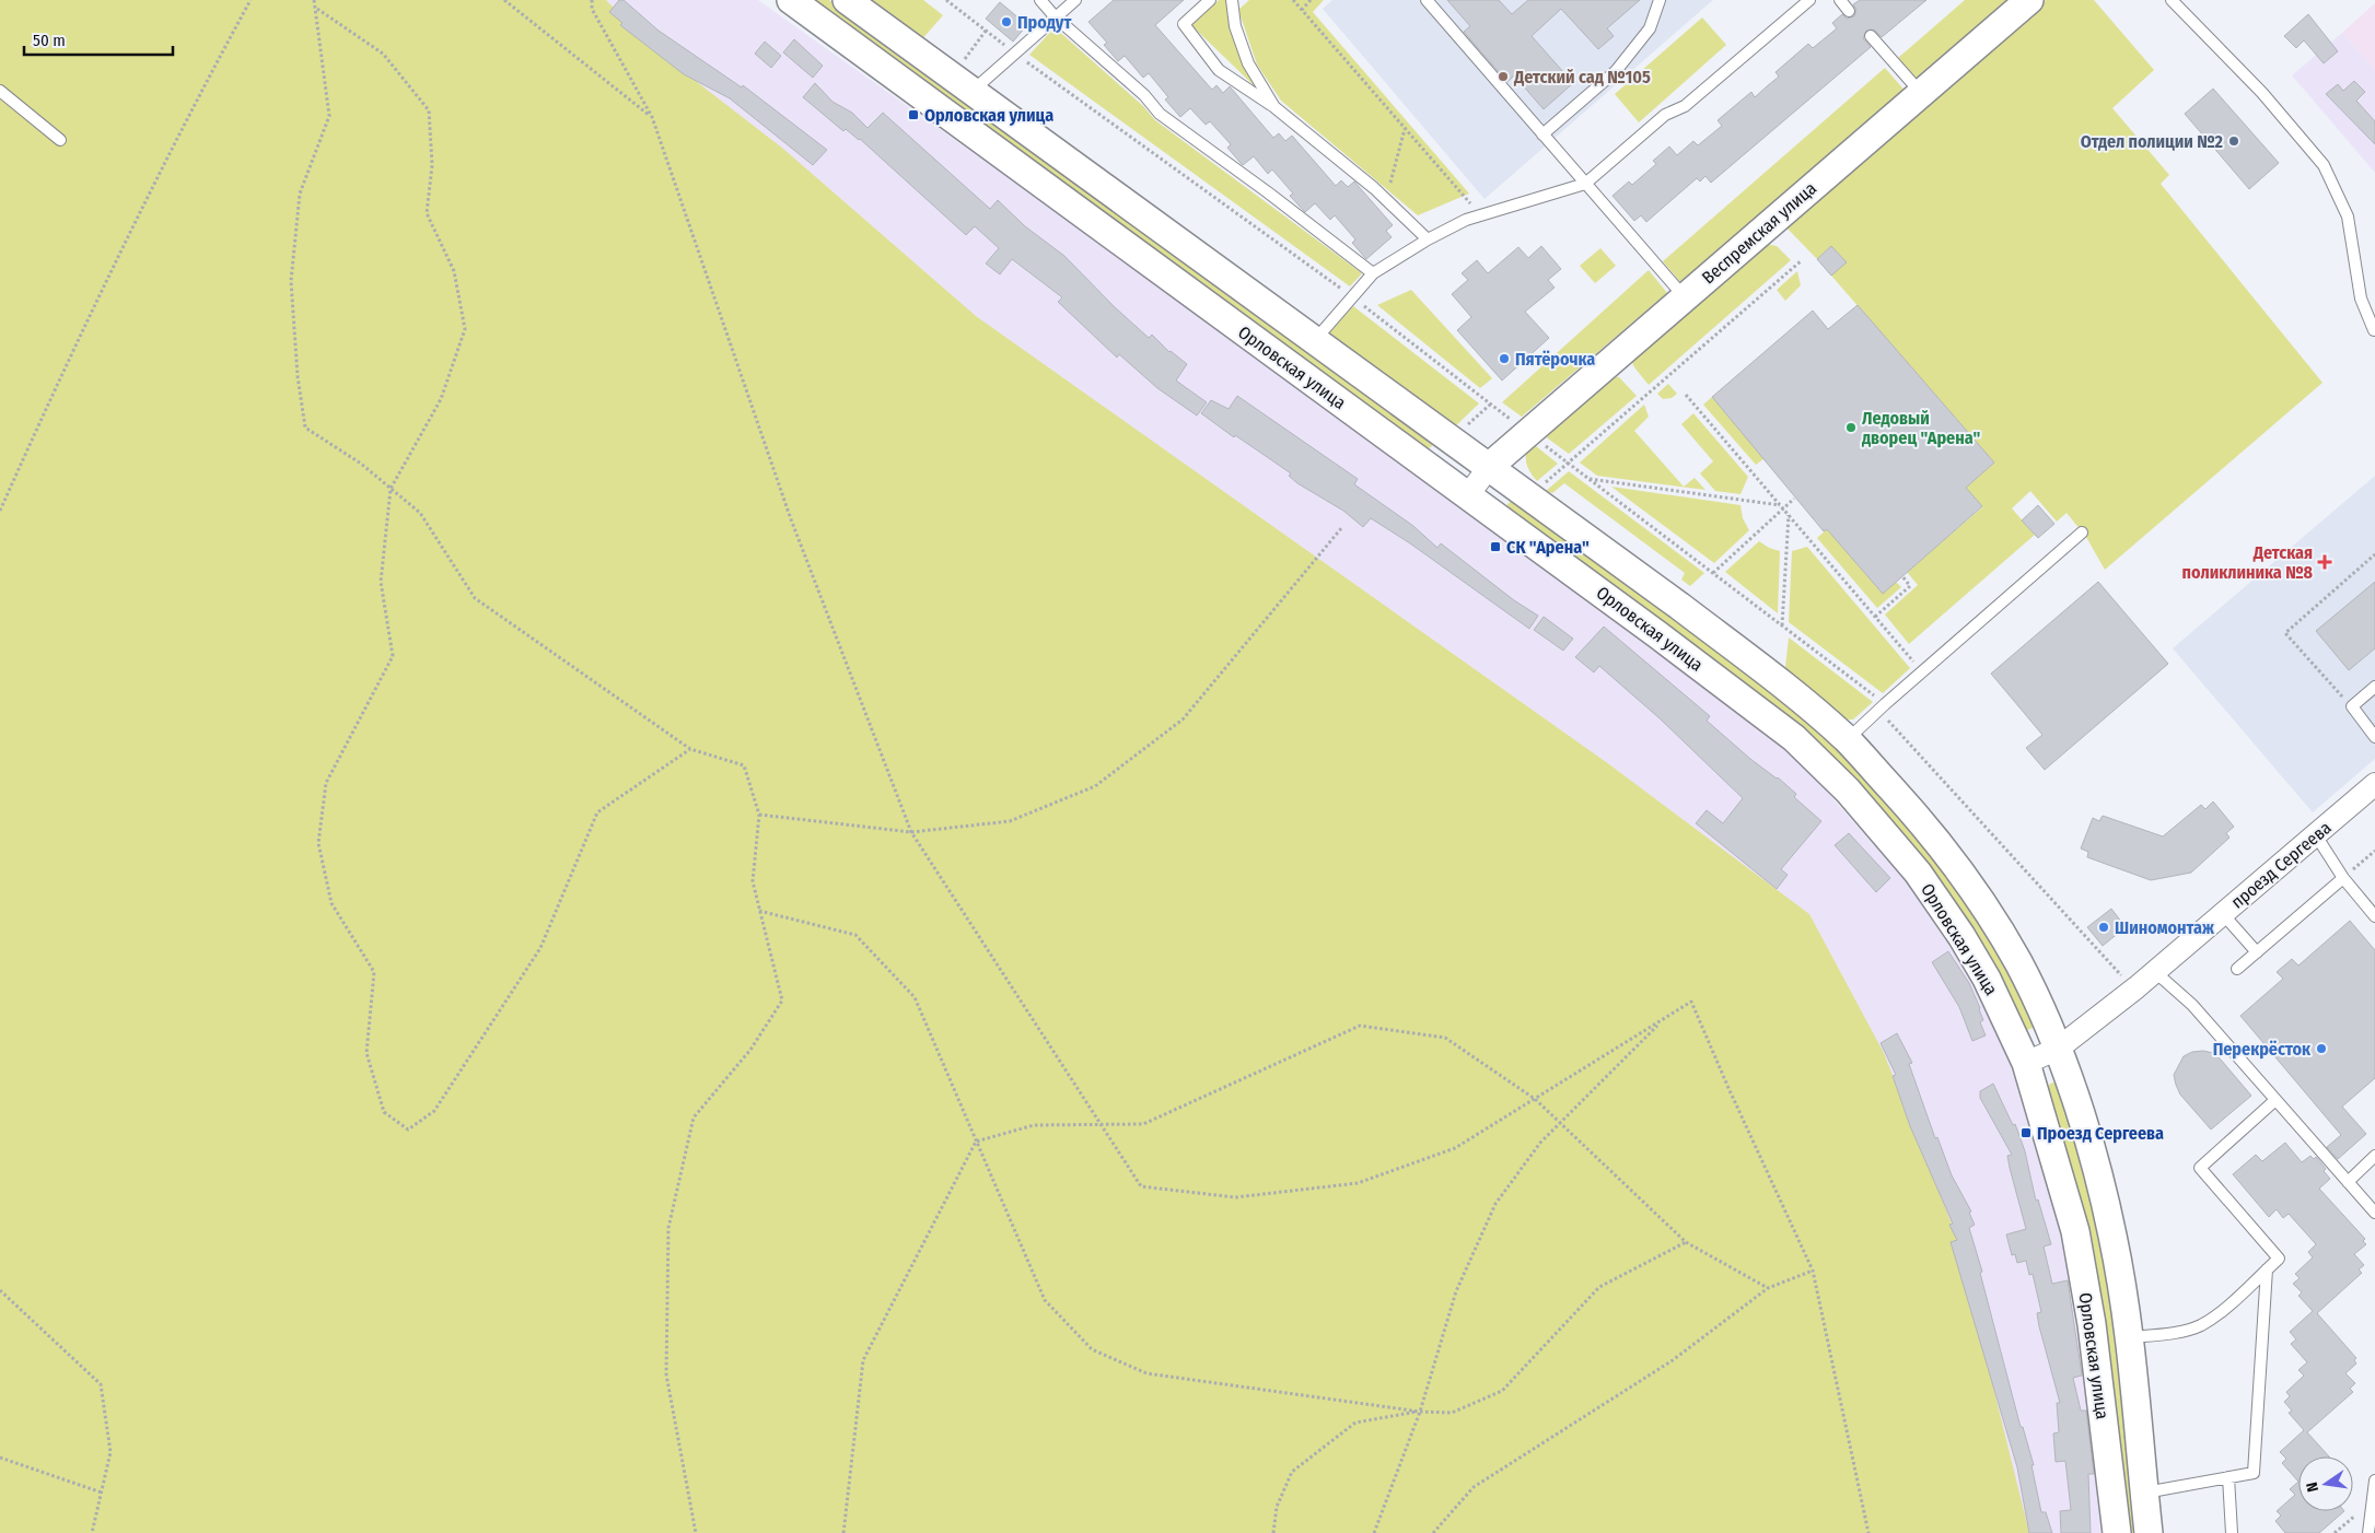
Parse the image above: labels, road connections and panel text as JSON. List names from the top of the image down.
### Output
{
  "streets": {
    "street": ["Веспремская улица", "Орловская улица", "проезд Сергеева"]
  },
  "crossings": [
    ["Веспремская улица", "Орловская улица"],
    ["Орловская улица", "проезд Сергеева"]
  ],
  "places": {
    "other": [
      "Продут",
      "Детский сад №105",
      "Отдел полиции №2",
      "Пятёрочка",
      "Ледовый дворец \"Арена\"",
      "Шиномонтаж",
      "Перекрёсток"
    ],
    "transit": ["Орловская улица", "СК \"Арена\"", "Проезд Сергеева"],
    "health": ["Детская поликлиника №8"]
  },
  "scale_bar": "50 m",
  "north": "left"
}
